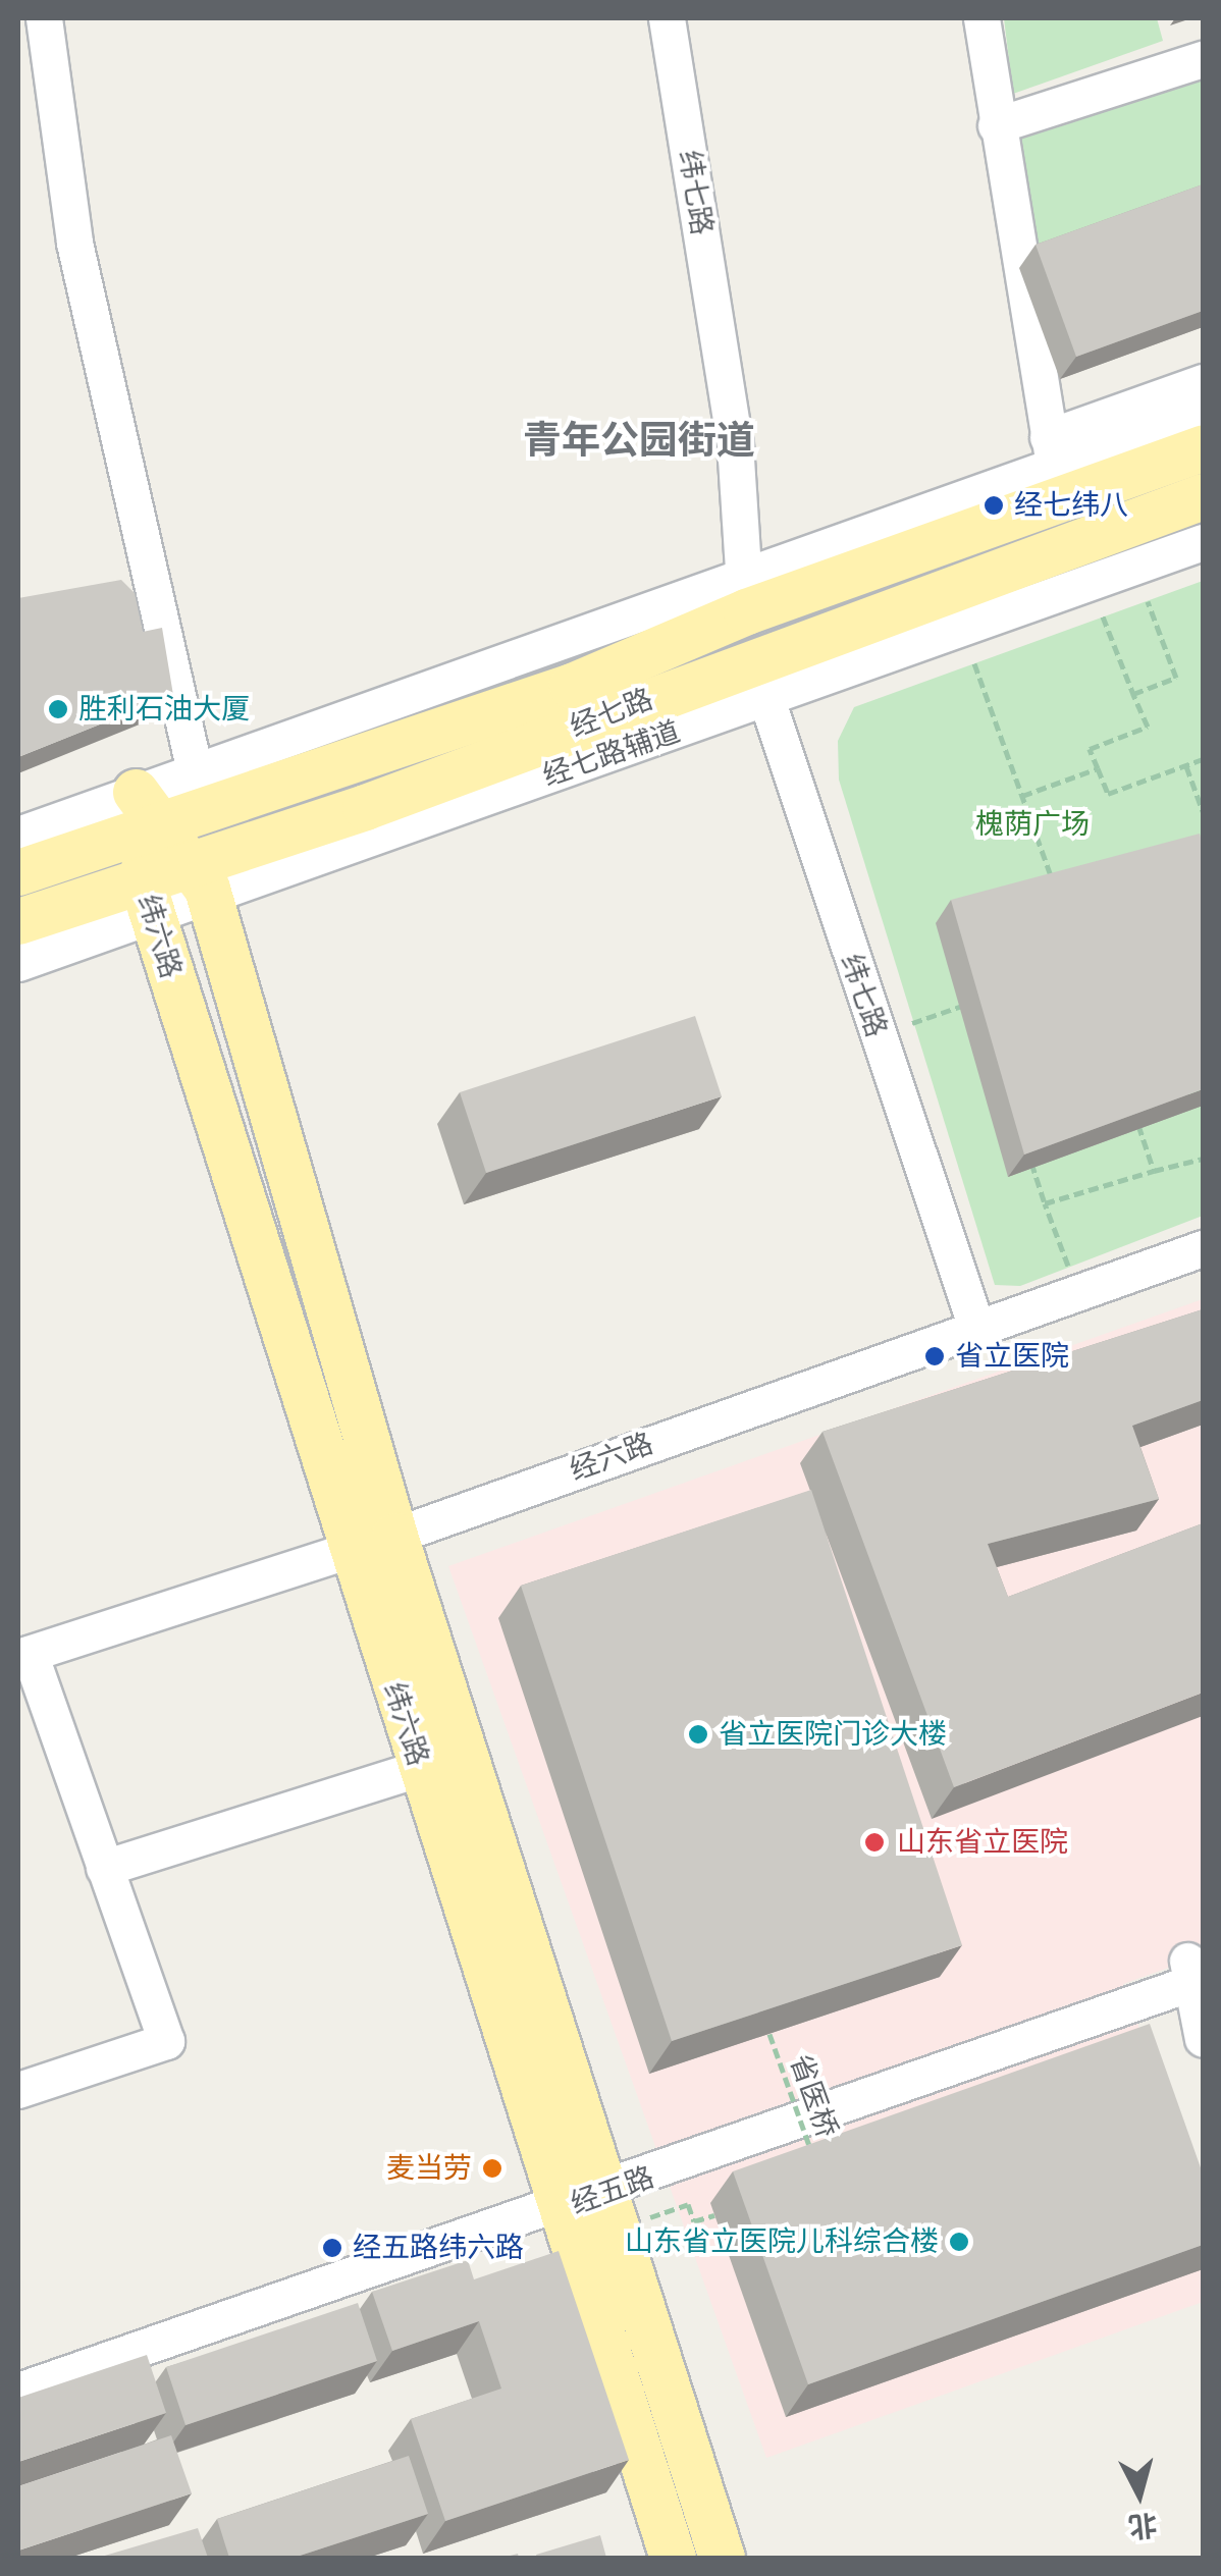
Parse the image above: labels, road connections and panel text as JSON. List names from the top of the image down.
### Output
{
  "streets": {
    "main road": ["经七路", "纬六路"],
    "street": ["纬七路", "经六路", "经五路"],
    "path": ["省医桥"]
  },
  "crossings": [
    ["纬七路", "经七路"],
    ["纬七路", "经六路"],
    ["经七路", "纬六路"],
    ["纬六路", "经六路"],
    ["纬六路", "经五路"]
  ],
  "districts": ["青年公园街道"],
  "parks": ["槐荫广场"],
  "places": [
    "经七纬八",
    "胜利石油大厦",
    "省立医院",
    "省立医院门诊大楼",
    "山东省立医院",
    "麦当劳",
    "山东省立医院儿科综合楼",
    "经五路纬六路"
  ],
  "north": "bottom"
}
